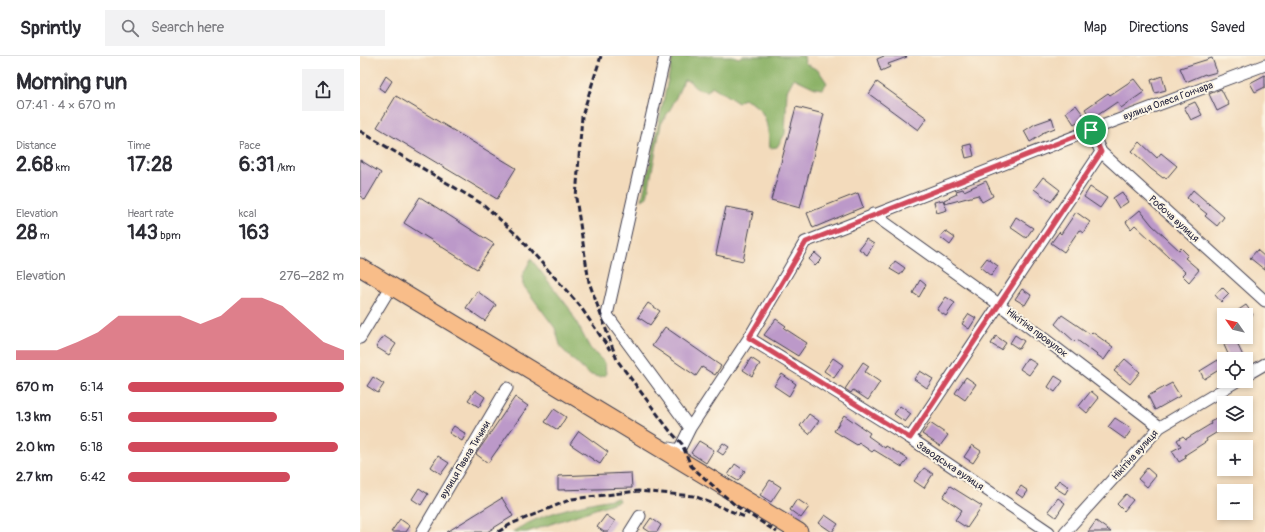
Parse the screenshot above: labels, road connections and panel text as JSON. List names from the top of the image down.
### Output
{
  "streets": {
    "street": [
      "вулиця Олеся Гончара",
      "Робоча вулиця",
      "Нікітіна провулок",
      "Нікітіна вулиця",
      "вулиця Павла Тичини",
      "Заводська вулиця"
    ]
  },
  "crossings": [
    ["вулиця Олеся Гончара", "Робоча вулиця"],
    ["вулиця Олеся Гончара", "Нікітіна провулок"],
    ["вулиця Олеся Гончара", "Заводська вулиця"],
    ["Нікітіна провулок", "Нікітіна вулиця"]
  ],
  "north": "top left",
  "page": {
    "header": "Sprintly",
    "search": "Search here",
    "nav": ["Map", "Directions", "Saved"],
    "heading": ["Morning run", "07:41 · 4 × 670 m"],
    "stats": [
      ["Distance", "2.68 km"],
      ["Time", "17:28"],
      ["Pace", "6:31 /km"],
      ["Elevation", "28 m"],
      ["Heart rate", "143 bpm"],
      ["kcal", "163"]
    ],
    "chart": ["Elevation", "276–282 m"],
    "map_buttons": ["+", "−"],
    "list": [
      {
        "name": "670 m",
        "note": "6:14"
      },
      {
        "name": "1.3 km",
        "note": "6:51"
      },
      {
        "name": "2.0 km",
        "note": "6:18"
      },
      {
        "name": "2.7 km",
        "note": "6:42"
      }
    ]
  }
}
